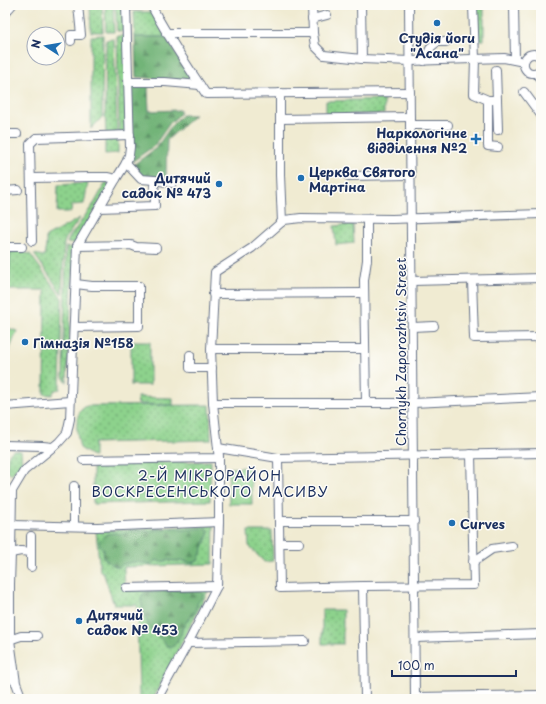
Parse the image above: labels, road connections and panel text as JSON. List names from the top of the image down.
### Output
{
  "streets": {
    "street": ["Chornykh Zaporozhtsiv Street"]
  },
  "districts": ["2-Й МІКРОРАЙОН ВОСКРЕСЕНСЬКОГО МАСИВУ"],
  "places": {
    "other": [
      "Студія йоги \"Асана\"",
      "Церква Святого Мартіна",
      "Дитячий садок № 473",
      "Гімназія №158",
      "Curves",
      "Дитячий садок № 453"
    ],
    "health": ["Наркологічне відділення №2"]
  },
  "scale_bar": "100 m",
  "north": "left"
}
